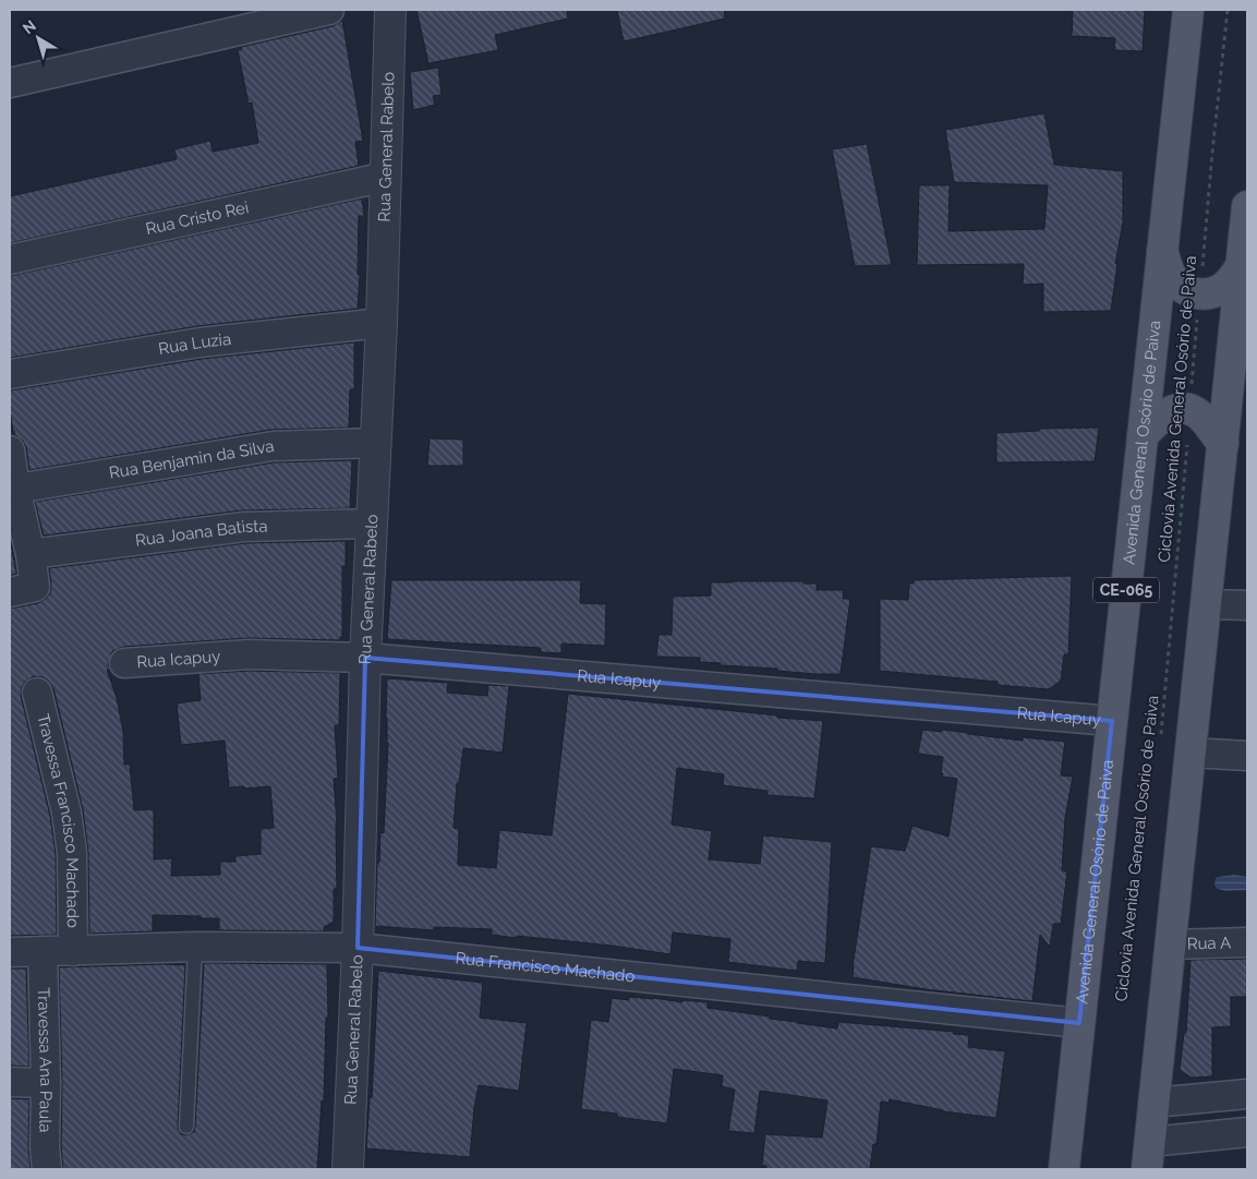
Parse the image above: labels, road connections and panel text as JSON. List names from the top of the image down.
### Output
{
  "streets": {
    "main road": ["Avenida General Osório de Paiva", "CE-065"],
    "street": [
      "Rua General Rabelo",
      "Rua Cristo Rei",
      "Rua Luzia",
      "Rua Benjamin da Silva",
      "Rua Joana Batista",
      "Rua Icapuy",
      "Travessa Francisco Machado",
      "Rua A",
      "Rua Francisco Machado",
      "Travessa Ana Paula"
    ],
    "path": ["Ciclovia Avenida General Osório de Paiva"]
  },
  "crossings": [
    ["Rua General Rabelo", "Rua Cristo Rei"],
    ["Rua General Rabelo", "Rua Luzia"],
    ["Rua General Rabelo", "Rua Benjamin da Silva"],
    ["Rua General Rabelo", "Rua Joana Batista"],
    ["Rua General Rabelo", "Rua Icapuy"],
    ["Rua General Rabelo", "Rua Francisco Machado"],
    ["Avenida General Osório de Paiva", "Rua Icapuy"],
    ["Avenida General Osório de Paiva", "Rua Francisco Machado"],
    ["Travessa Francisco Machado", "Rua Francisco Machado"],
    ["Rua Francisco Machado", "Travessa Ana Paula"]
  ],
  "north": "top left"
}
